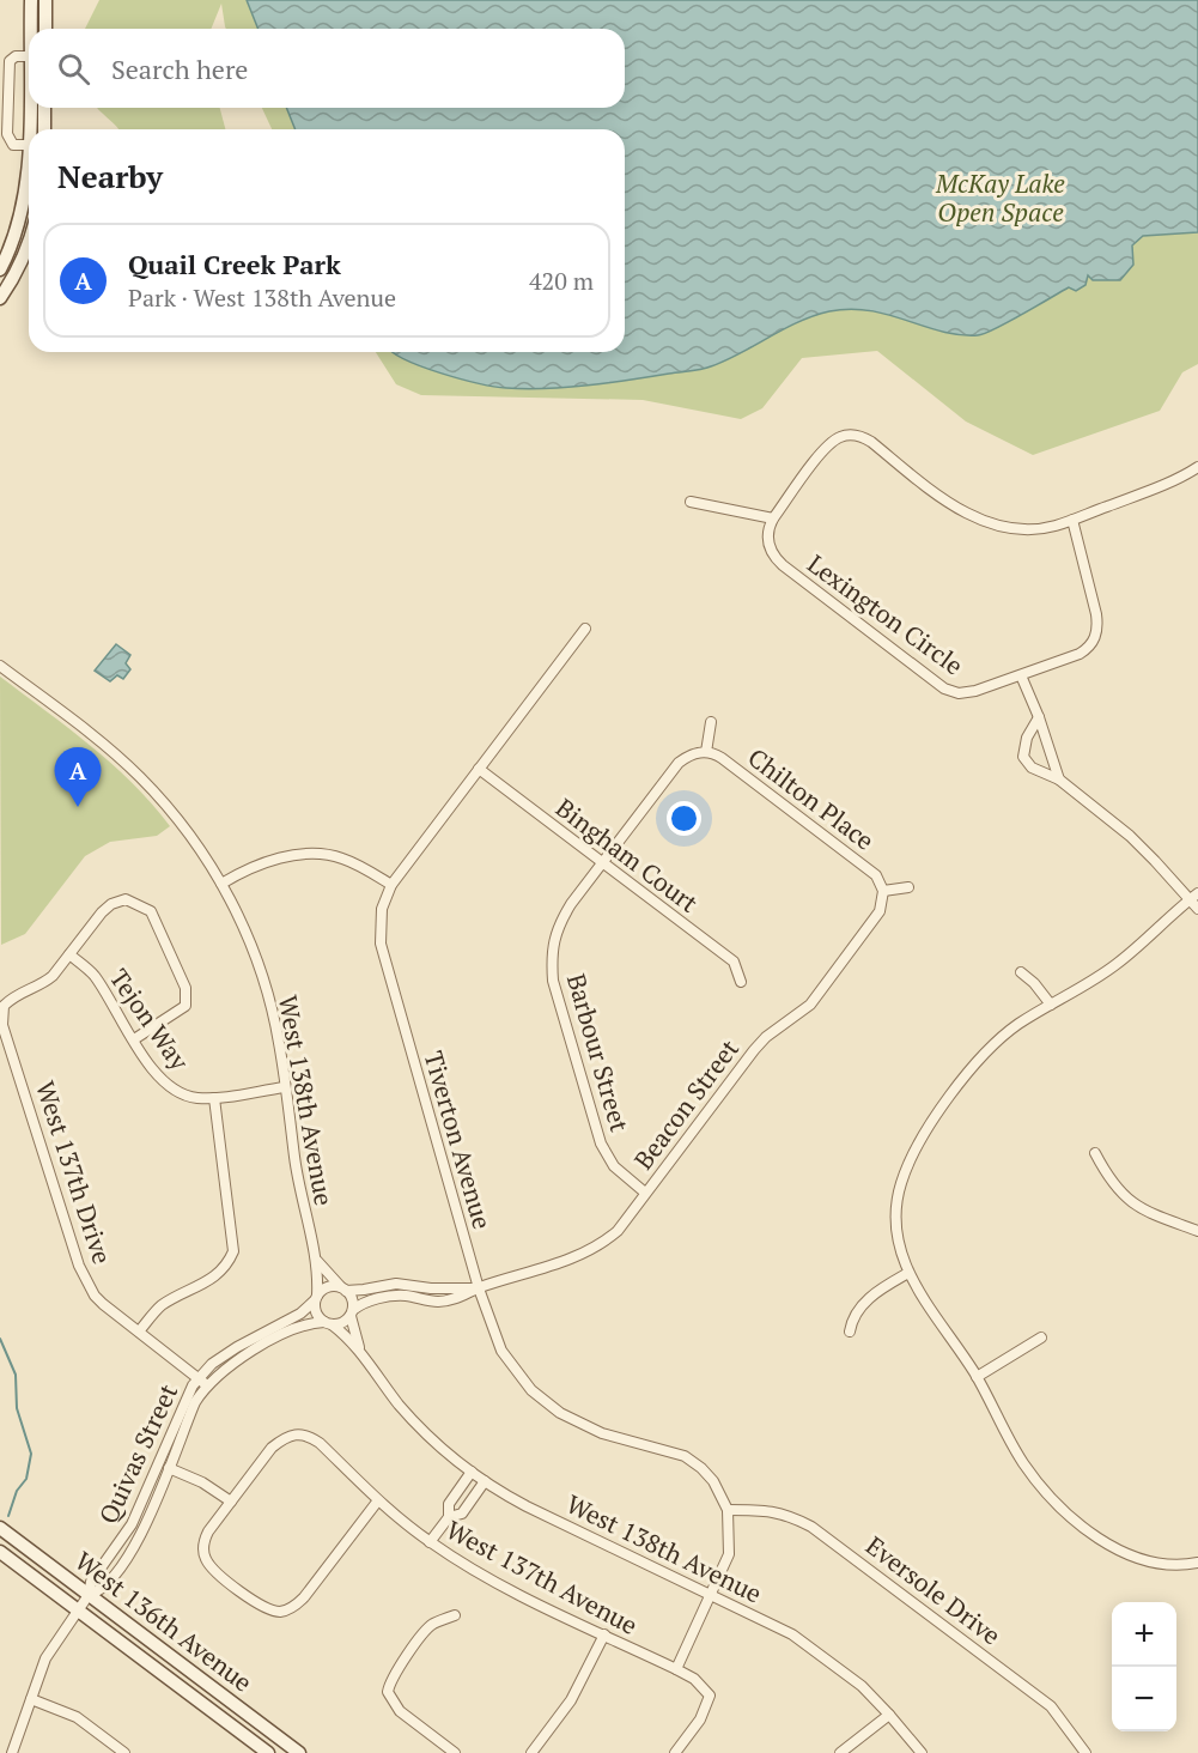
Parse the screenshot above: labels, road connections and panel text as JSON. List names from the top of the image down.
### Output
{
  "streets": {
    "main road": ["West 136th Avenue"],
    "street": [
      "Lexington Circle",
      "Chilton Place",
      "Bingham Court",
      "Tejon Way",
      "Barbour Street",
      "West 138th Avenue",
      "Beacon Street",
      "Tiverton Avenue",
      "West 137th Drive",
      "Quivas Street",
      "West 137th Avenue",
      "Eversole Drive"
    ]
  },
  "crossings": [
    ["Chilton Place", "Barbour Street"],
    ["Chilton Place", "Beacon Street"],
    ["Bingham Court", "Barbour Street"],
    ["Bingham Court", "Tiverton Avenue"],
    ["Tejon Way", "West 138th Avenue"],
    ["Tejon Way", "West 137th Drive"],
    ["Barbour Street", "Beacon Street"],
    ["West 138th Avenue", "Beacon Street"],
    ["West 138th Avenue", "Tiverton Avenue"],
    ["West 138th Avenue", "Quivas Street"],
    ["Beacon Street", "Tiverton Avenue"],
    ["Beacon Street", "Quivas Street"],
    ["Tiverton Avenue", "West 137th Avenue"],
    ["Tiverton Avenue", "Eversole Drive"],
    ["West 137th Drive", "Quivas Street"],
    ["Quivas Street", "West 136th Avenue"]
  ],
  "parks": ["McKay Lake Open Space"],
  "page": {
    "search": "Search here",
    "heading": "Nearby",
    "list": [
      {
        "mark": "A",
        "name": "Quail Creek Park",
        "note": "Park · West 138th Avenue",
        "value": "420 m"
      }
    ],
    "pins": "A",
    "map_buttons": ["+", "−"]
  }
}
